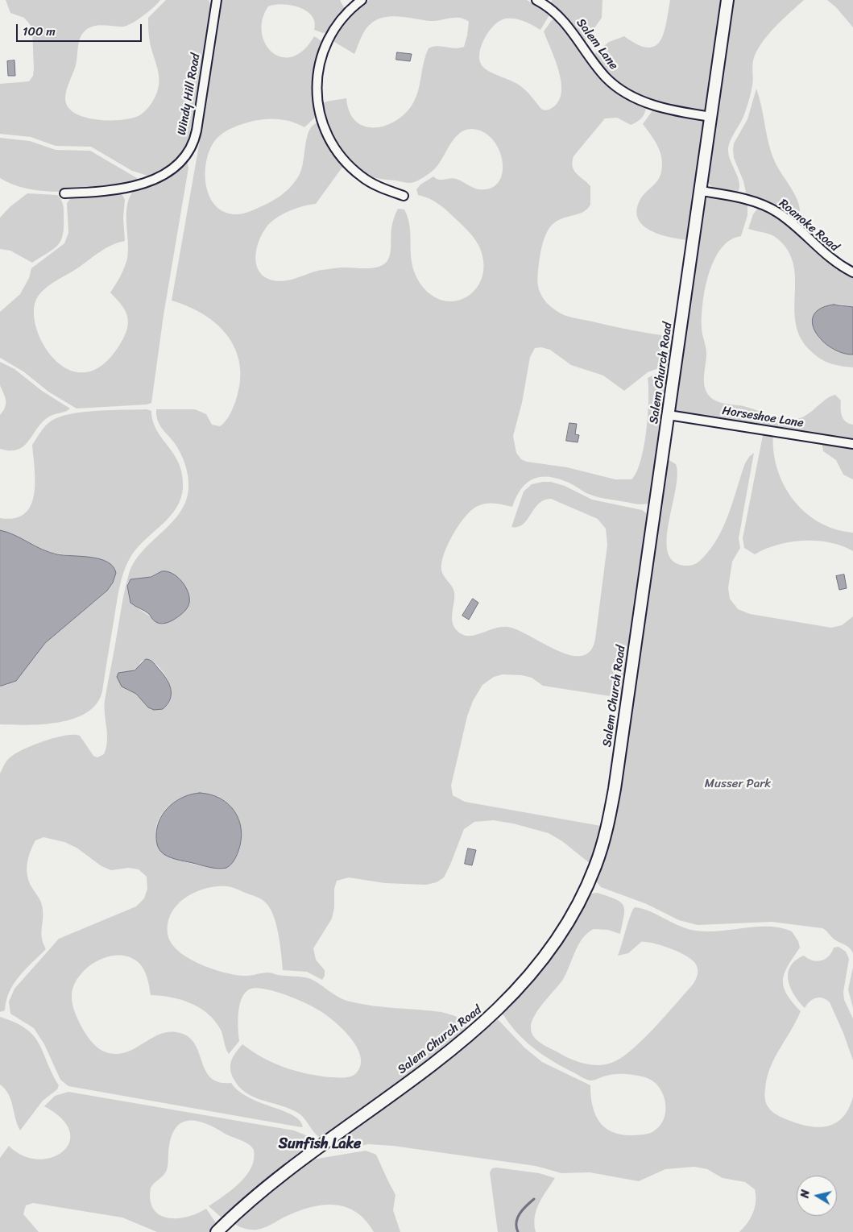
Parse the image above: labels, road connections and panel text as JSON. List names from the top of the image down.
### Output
{
  "streets": {
    "street": [
      "Salem Lane",
      "Windy Hill Road",
      "Roanoke Road",
      "Salem Church Road",
      "Horseshoe Lane"
    ]
  },
  "crossings": [
    ["Salem Lane", "Salem Church Road"],
    ["Roanoke Road", "Salem Church Road"],
    ["Salem Church Road", "Horseshoe Lane"]
  ],
  "districts": ["Sunfish Lake"],
  "parks": ["Musser Park"],
  "scale_bar": "100 m",
  "north": "left"
}
